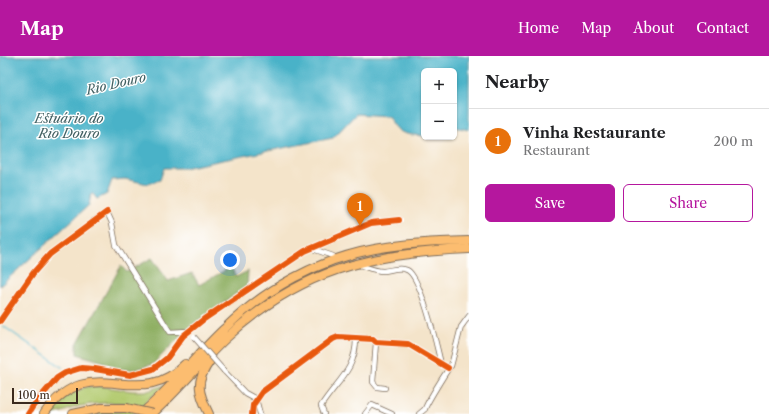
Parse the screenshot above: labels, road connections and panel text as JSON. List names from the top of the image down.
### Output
{
  "water": ["Rio Douro", "Estuário do Rio Douro"],
  "scale_bar": "100 m",
  "page": {
    "header": "Map",
    "nav": [
      "Home",
      "Map",
      "About",
      "Contact"
    ],
    "heading": "Nearby",
    "map_buttons": ["+", "−"],
    "list": [
      {
        "mark": "1",
        "name": "Vinha Restaurante",
        "note": "Restaurant",
        "value": "200 m"
      }
    ],
    "buttons": ["Save", "Share"],
    "pins": "1",
    "scale": "100 m"
  }
}
